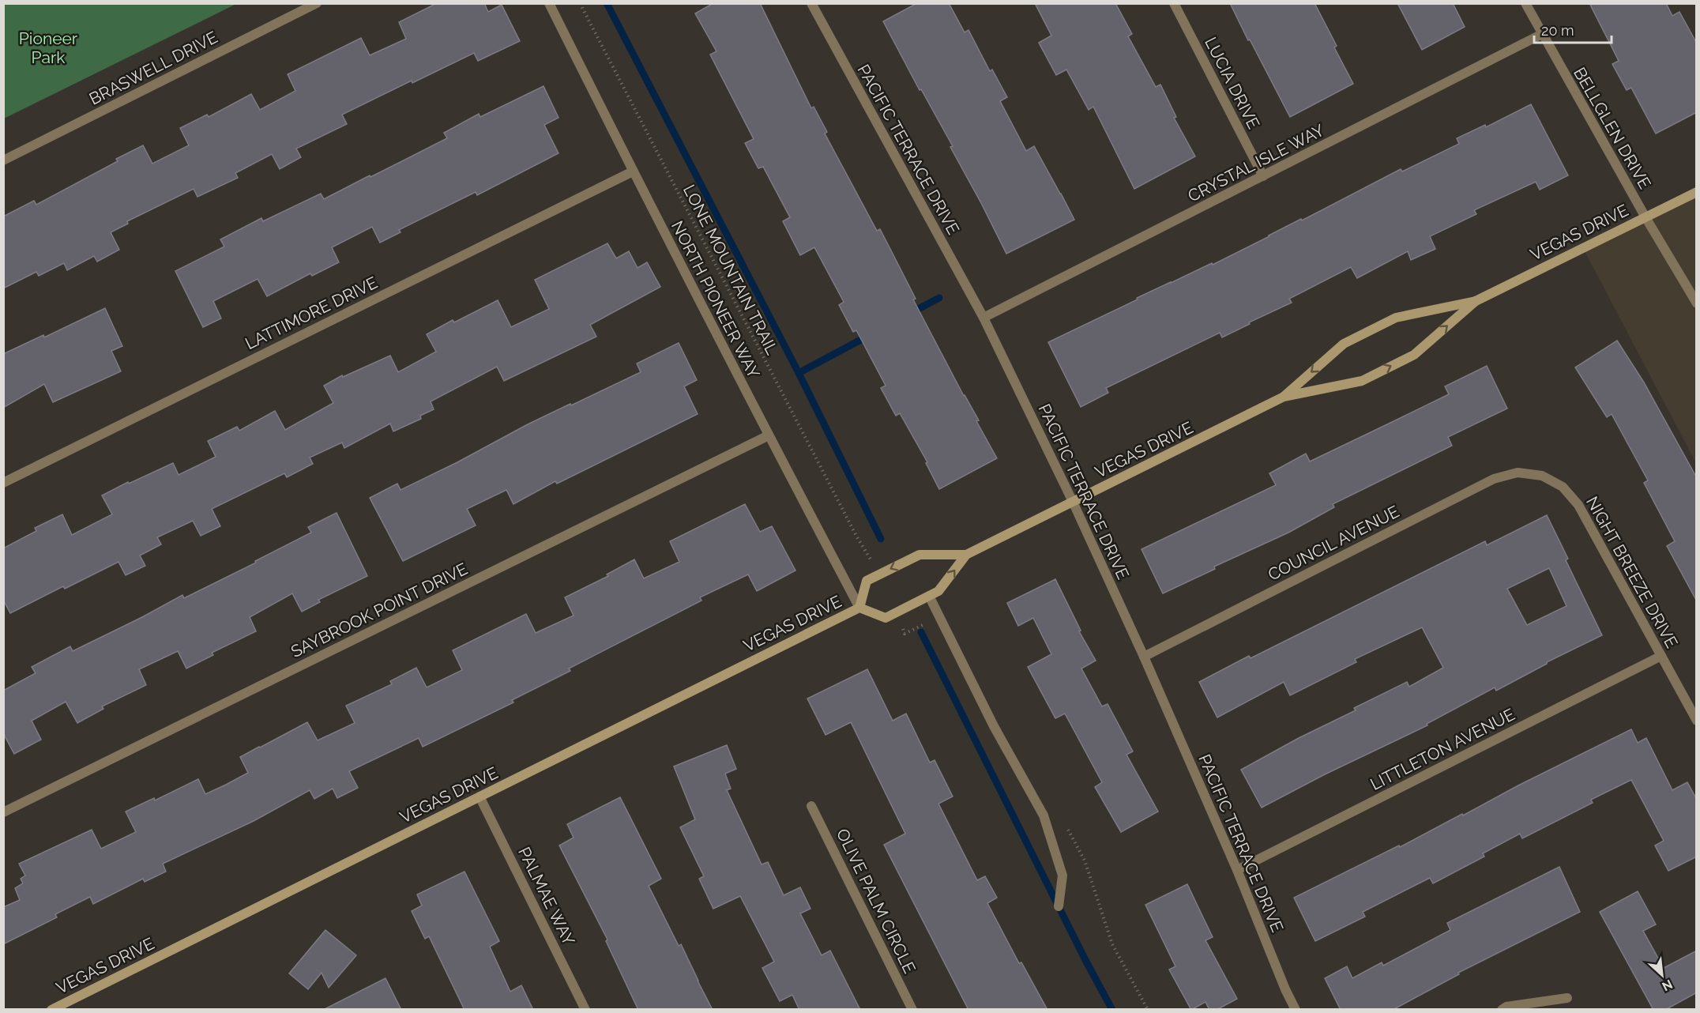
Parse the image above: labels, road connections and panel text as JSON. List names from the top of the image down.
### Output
{
  "streets": {
    "main road": ["VEGAS DRIVE"],
    "street": [
      "BRASWELL DRIVE",
      "LUCIA DRIVE",
      "BELLGLEN DRIVE",
      "PACIFIC TERRACE DRIVE",
      "CRYSTAL ISLE WAY",
      "NORTH PIONEER WAY",
      "LATTIMORE DRIVE",
      "COUNCIL AVENUE",
      "NIGHT BREEZE DRIVE",
      "SAYBROOK POINT DRIVE",
      "LITTLETON AVENUE",
      "PALMAE WAY",
      "OLIVE PALM CIRCLE"
    ],
    "path": ["LONE MOUNTAIN TRAIL"]
  },
  "crossings": [
    ["LUCIA DRIVE", "CRYSTAL ISLE WAY"],
    ["BELLGLEN DRIVE", "CRYSTAL ISLE WAY"],
    ["BELLGLEN DRIVE", "VEGAS DRIVE"],
    ["PACIFIC TERRACE DRIVE", "CRYSTAL ISLE WAY"],
    ["PACIFIC TERRACE DRIVE", "VEGAS DRIVE"],
    ["PACIFIC TERRACE DRIVE", "COUNCIL AVENUE"],
    ["PACIFIC TERRACE DRIVE", "LITTLETON AVENUE"],
    ["VEGAS DRIVE", "NORTH PIONEER WAY"],
    ["VEGAS DRIVE", "PALMAE WAY"],
    ["NORTH PIONEER WAY", "LATTIMORE DRIVE"],
    ["NORTH PIONEER WAY", "SAYBROOK POINT DRIVE"],
    ["COUNCIL AVENUE", "NIGHT BREEZE DRIVE"],
    ["NIGHT BREEZE DRIVE", "LITTLETON AVENUE"]
  ],
  "parks": ["Pioneer Park"],
  "scale_bar": "20 m",
  "north": "bottom right"
}
